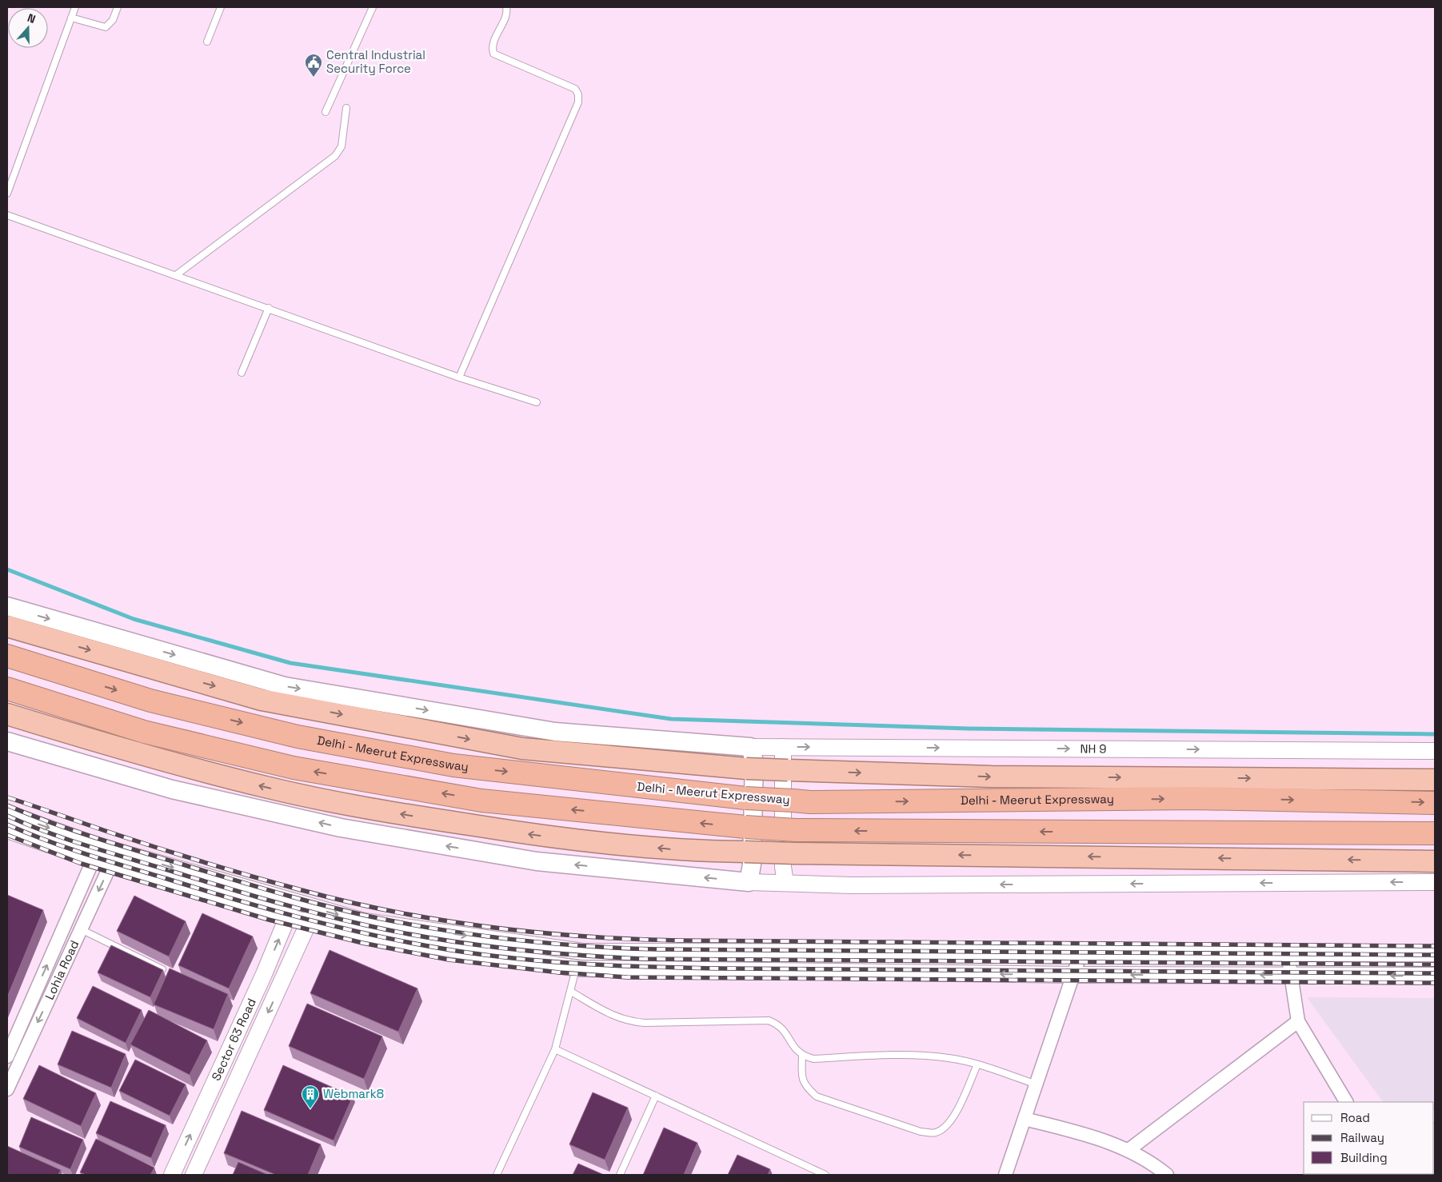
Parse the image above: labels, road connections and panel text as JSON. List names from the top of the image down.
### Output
{
  "streets": {
    "highway": ["Delhi - Meerut Expressway"],
    "street": ["NH 9", "Lohia Road", "Sector 63 Road"]
  },
  "places": {
    "public building": ["Central Industrial Security Force"],
    "building": ["Webmark8"]
  },
  "legend": ["Road", "Railway", "Building"],
  "north": "top"
}
